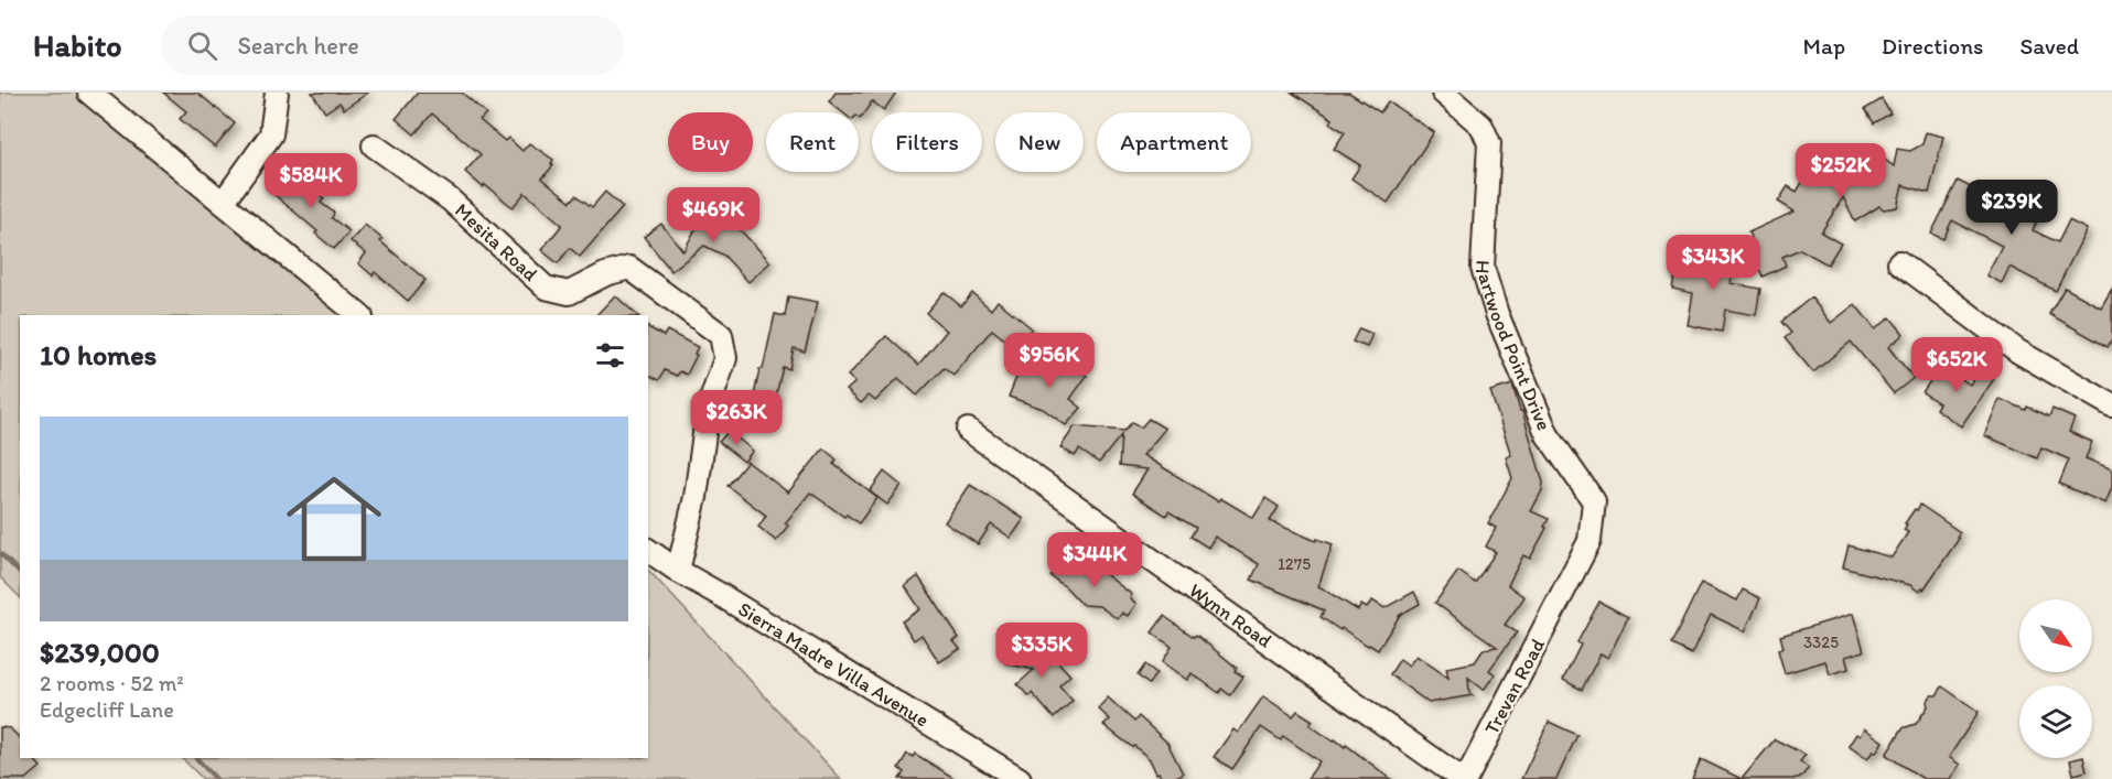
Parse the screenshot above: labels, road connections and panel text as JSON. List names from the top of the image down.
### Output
{
  "streets": {
    "street": [
      "Mesita Road",
      "Hartwood Point Drive",
      "Wynn Road",
      "Sierra Madre Villa Avenue",
      "Trevan Road"
    ]
  },
  "crossings": [
    ["Mesita Road", "Sierra Madre Villa Avenue"],
    ["Hartwood Point Drive", "Trevan Road"],
    ["Wynn Road", "Trevan Road"]
  ],
  "house_numbers": ["1275", "3325"],
  "north": "bottom right",
  "page": {
    "header": "Habito",
    "search": "Search here",
    "nav": ["Map", "Directions", "Saved"],
    "chip": [
      "Buy",
      "Rent",
      "Filters",
      "New",
      "Apartment"
    ],
    "price": [
      "$252K",
      "$584K",
      "$239K",
      "$469K",
      "$343K",
      "$956K",
      "$652K",
      "$263K",
      "$344K",
      "$335K"
    ],
    "heading": "10 homes",
    "list": [
      {
        "name": "$239,000",
        "note": "2 rooms · 52 m² · Edgecliff Lane"
      }
    ]
  }
}
